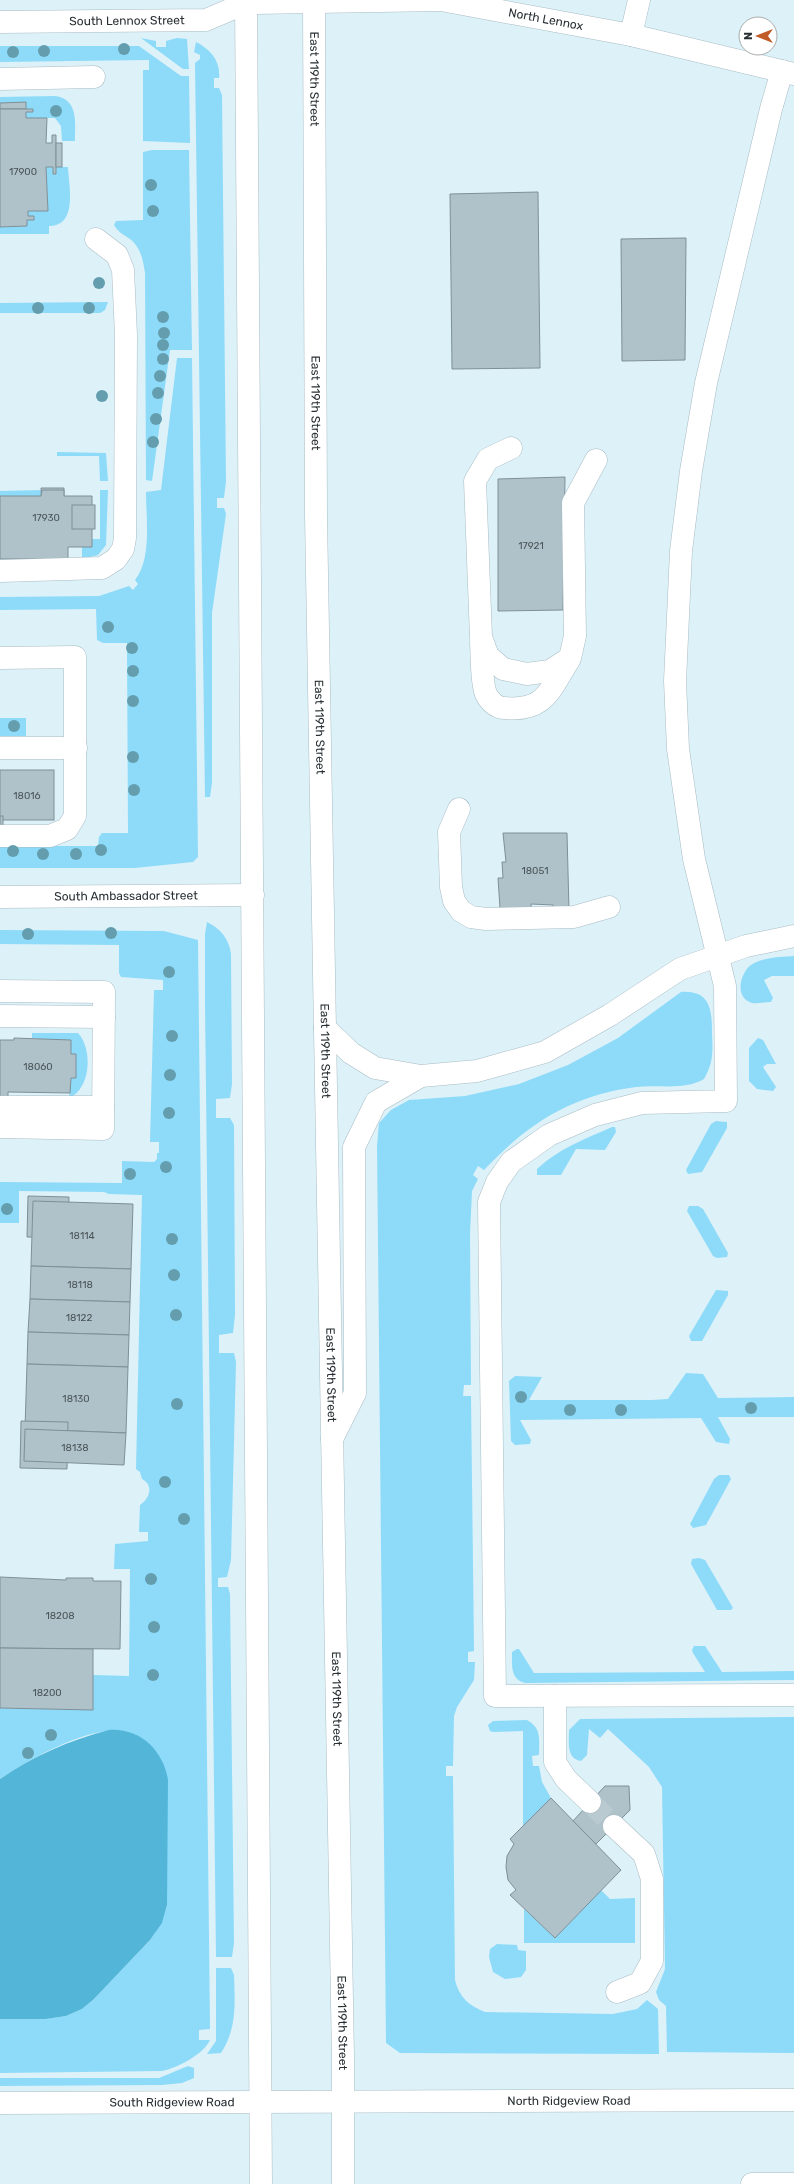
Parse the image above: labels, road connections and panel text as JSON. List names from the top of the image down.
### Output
{
  "streets": {
    "main road": [
      "North Lennox",
      "South Lennox Street",
      "East 119th Street",
      "South Ambassador Street",
      "North Ridgeview Road",
      "South Ridgeview Road"
    ]
  },
  "crossings": [
    ["North Lennox", "South Lennox Street"],
    ["North Lennox", "East 119th Street"],
    ["East 119th Street", "North Ridgeview Road"],
    ["East 119th Street", "South Ridgeview Road"],
    ["North Ridgeview Road", "South Ridgeview Road"]
  ],
  "house_numbers": [
    "17900",
    "17930",
    "17921",
    "18016",
    "18051",
    "18060",
    "18114",
    "18118",
    "18122",
    "18130",
    "18138",
    "18208",
    "18200"
  ],
  "north": "left"
}
